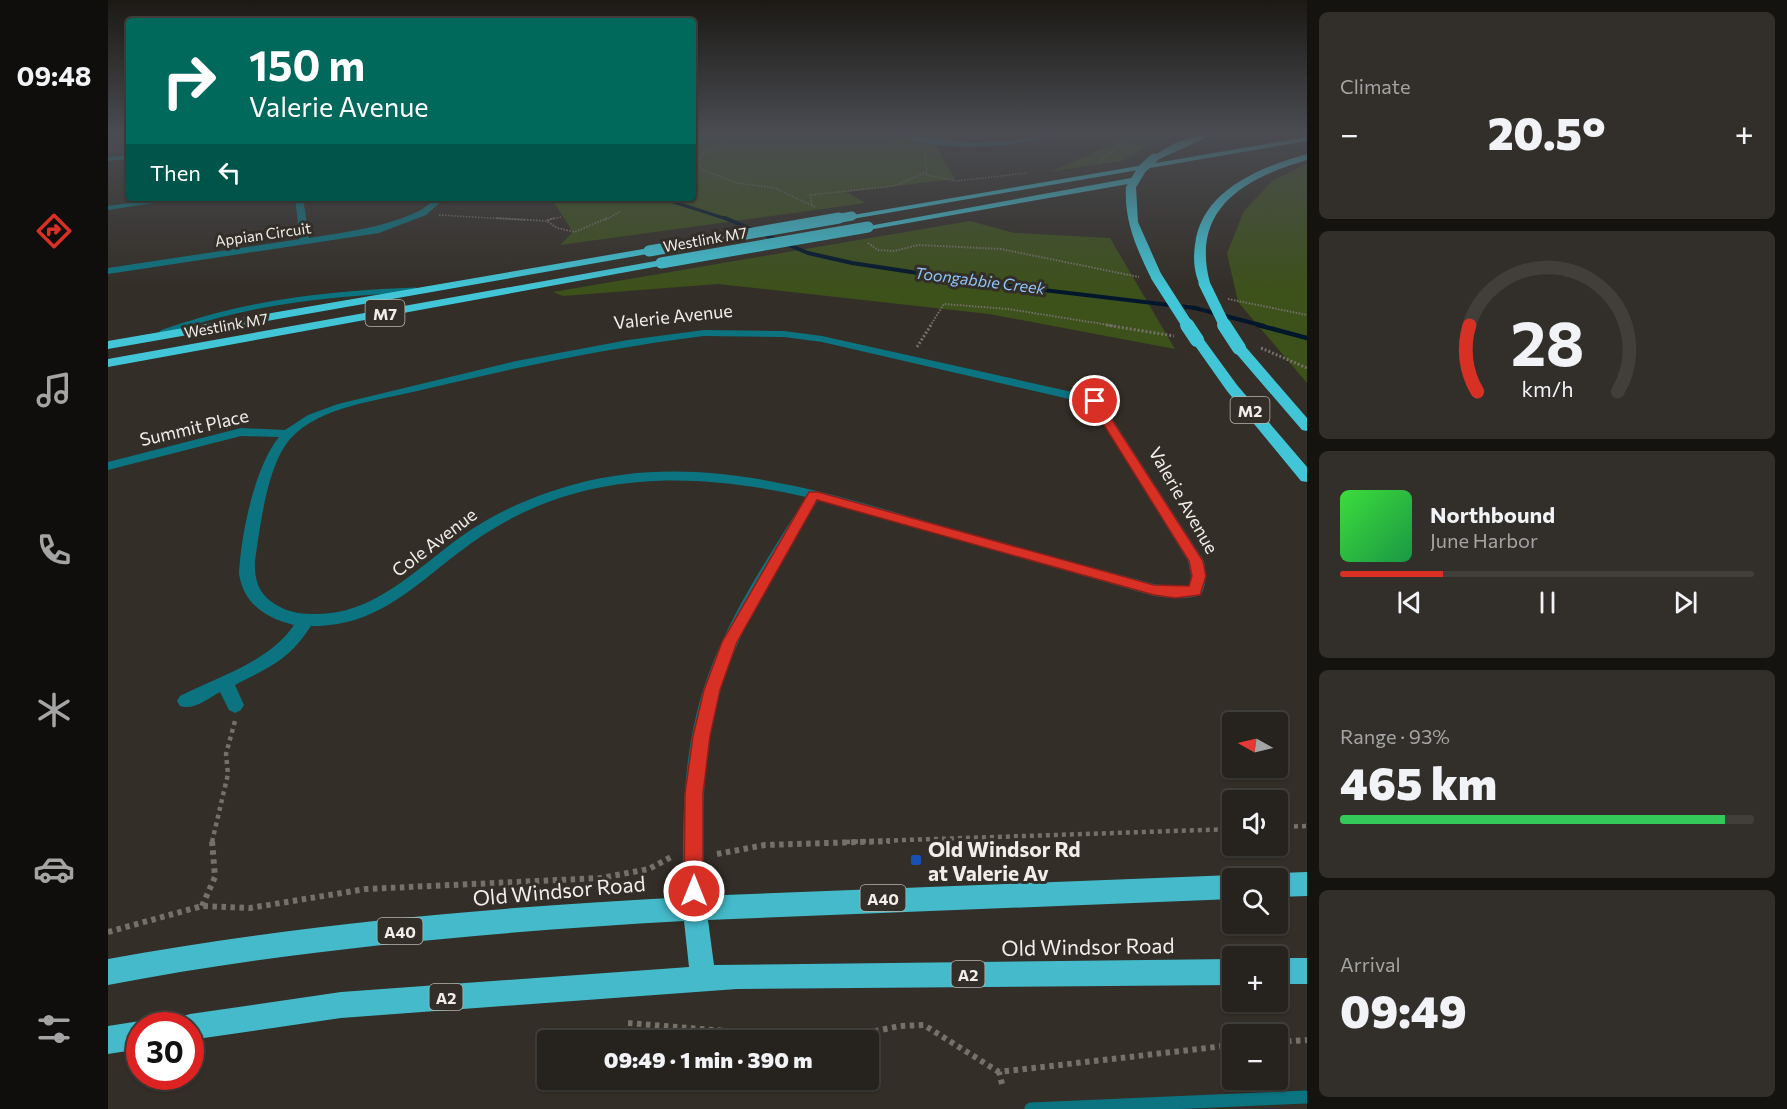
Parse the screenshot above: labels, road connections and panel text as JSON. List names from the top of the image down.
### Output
{
  "streets": {
    "highway": [
      "Westlink M7",
      "M7",
      "M2",
      "Old Windsor Road",
      "A40",
      "A2"
    ],
    "street": [
      "Appian Circuit",
      "Valerie Avenue",
      "Summit Place",
      "Cole Avenue"
    ]
  },
  "crossings": [
    ["Valerie Avenue", "Summit Place"],
    ["Valerie Avenue", "Cole Avenue"],
    ["Summit Place", "Cole Avenue"]
  ],
  "water": ["Toongabbie Creek"],
  "places": {
    "transit": ["Old Windsor Rd at Valerie Av"]
  },
  "north": "left",
  "page": {
    "tabs": "09:48",
    "tile": [
      "Climate",
      ["Range · 93%", "465 km"],
      ["Arrival", "09:49"]
    ],
    "turn": ["150 m", "Valerie Avenue"],
    "heat": ["−", "20.5°", "+"],
    "then": "Then",
    "song": ["Northbound", "June Harbor"],
    "map_buttons": ["+", "−"],
    "limit": "30",
    "trip": "09:49 · 1 min · 390 m",
    "gauge": ["28", "km/h"]
  }
}
